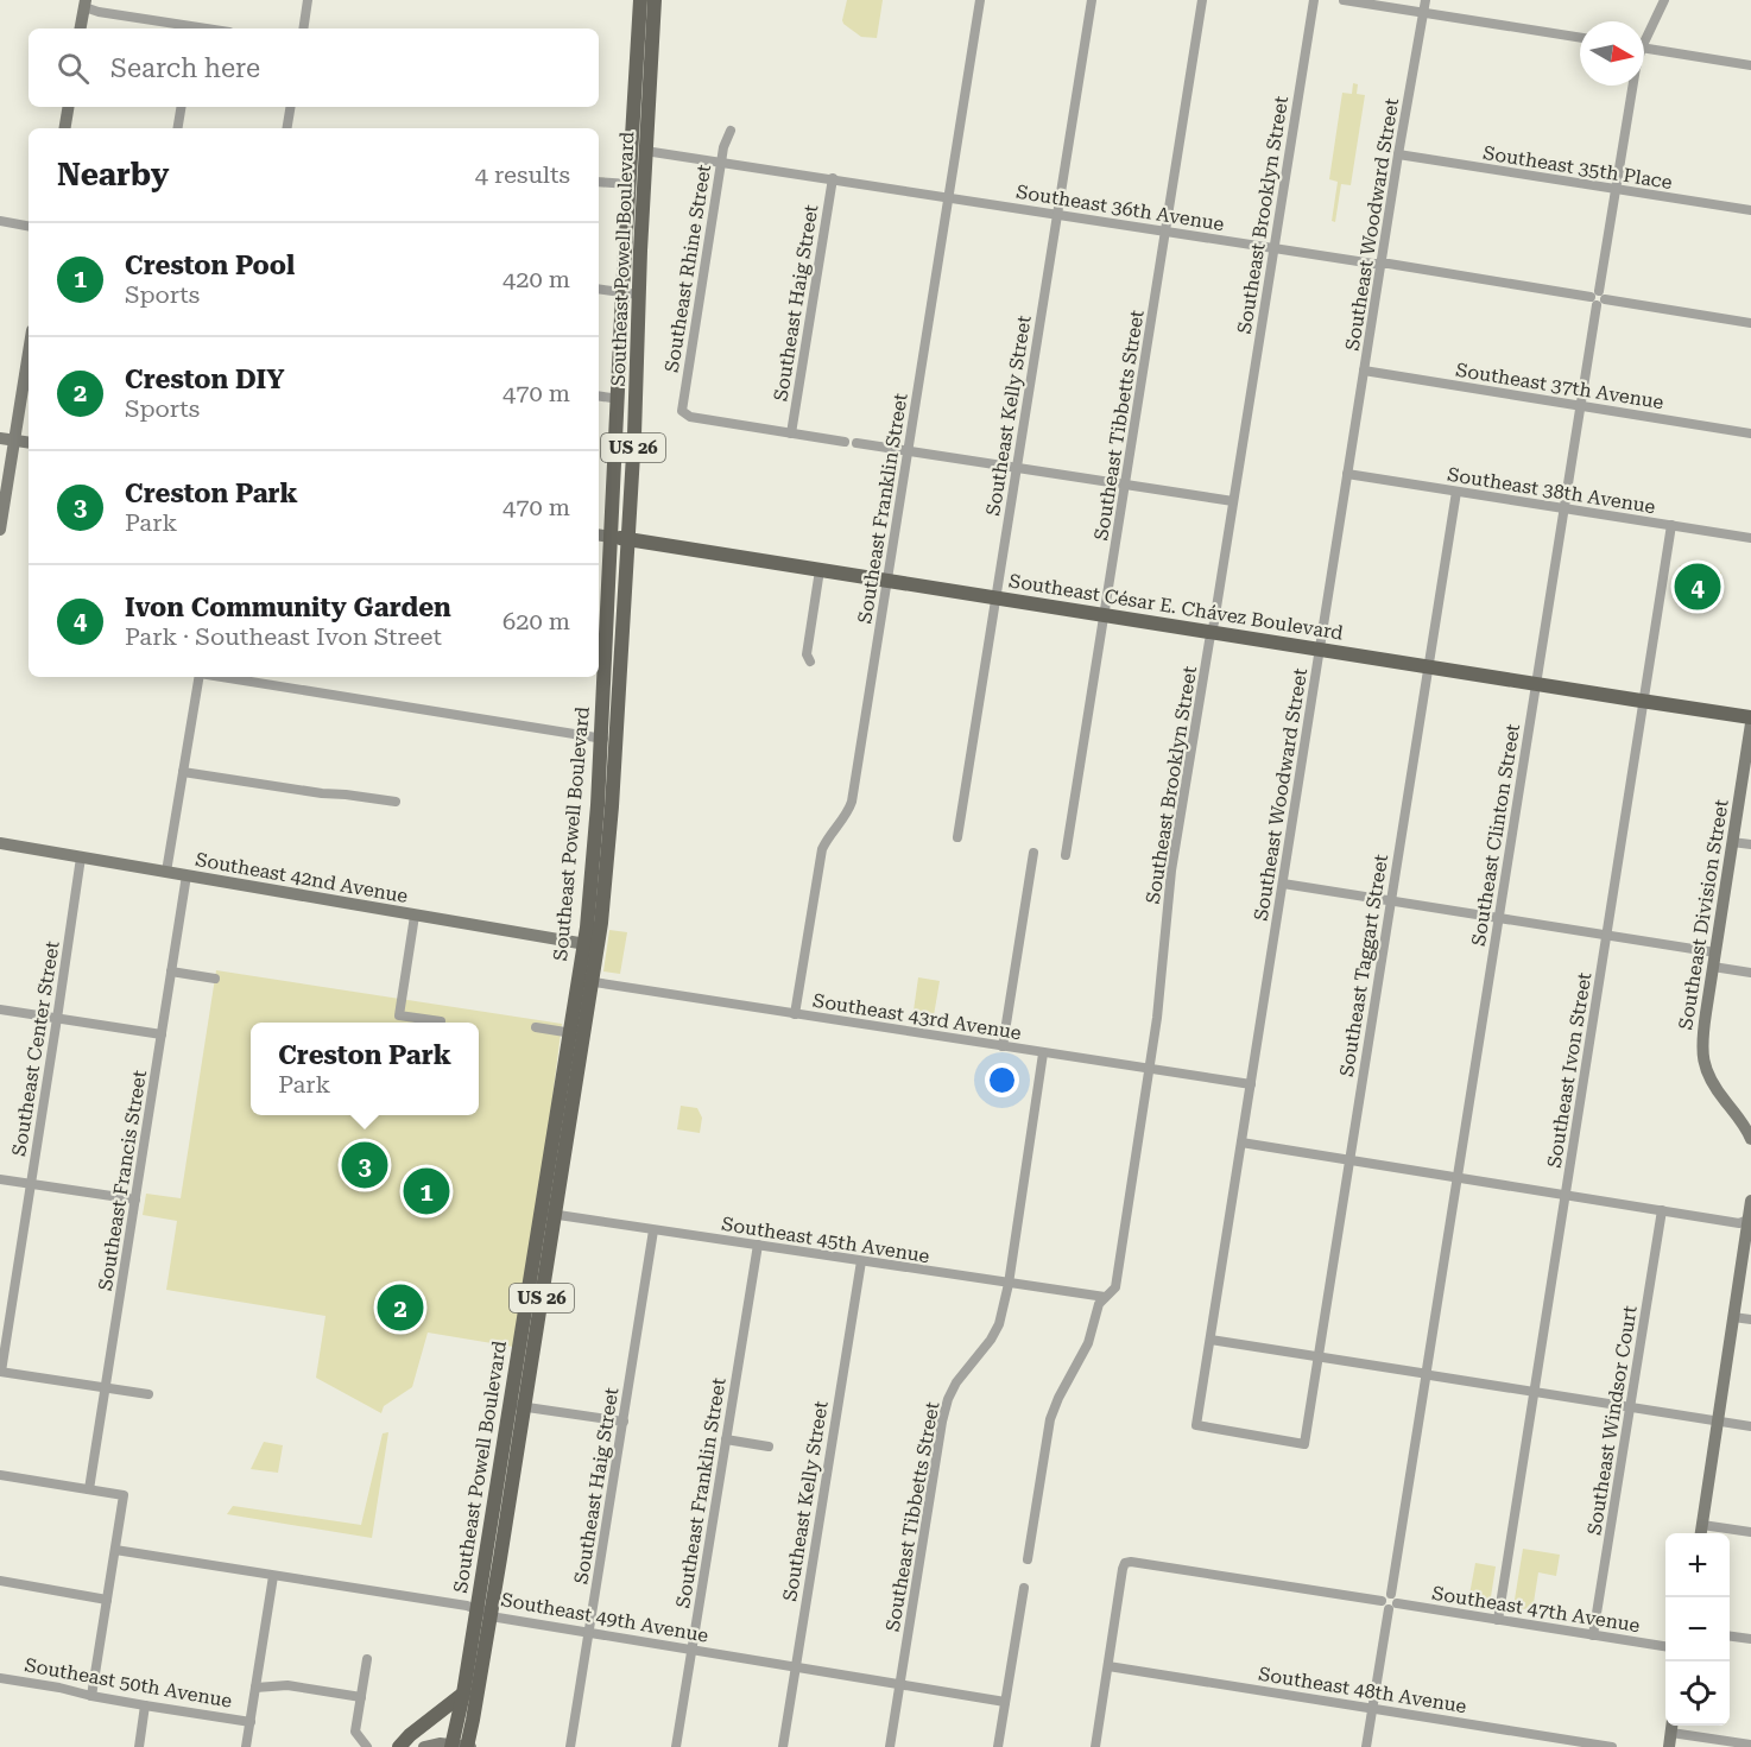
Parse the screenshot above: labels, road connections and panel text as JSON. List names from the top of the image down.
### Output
{
  "streets": {
    "main road": ["Southeast Powell Boulevard", "US 26", "Southeast César E. Chávez Boulevard"],
    "street": [
      "Southeast 35th Place",
      "Southeast 36th Avenue",
      "Southeast Brooklyn Street",
      "Southeast Woodward Street",
      "Southeast Rhine Street",
      "Southeast Haig Street",
      "Southeast 37th Avenue",
      "Southeast Kelly Street",
      "Southeast Tibbetts Street",
      "Southeast 38th Avenue",
      "Southeast Franklin Street",
      "Southeast Clinton Street",
      "Southeast 42nd Avenue",
      "Southeast Division Street",
      "Southeast Taggart Street",
      "Southeast 43rd Avenue",
      "Southeast Center Street",
      "Southeast Ivon Street",
      "Southeast Francis Street",
      "Southeast 45th Avenue",
      "Southeast Windsor Court",
      "Southeast 47th Avenue",
      "Southeast 49th Avenue",
      "Southeast 50th Avenue",
      "Southeast 48th Avenue"
    ]
  },
  "crossings": [
    ["Southeast 35th Place", "Southeast Woodward Street"],
    ["Southeast 35th Place", "Southeast Clinton Street"],
    ["Southeast 36th Avenue", "Southeast Brooklyn Street"],
    ["Southeast 36th Avenue", "Southeast Woodward Street"],
    ["Southeast 36th Avenue", "Southeast Powell Boulevard"],
    ["Southeast 36th Avenue", "Southeast Rhine Street"],
    ["Southeast 36th Avenue", "Southeast Haig Street"],
    ["Southeast 36th Avenue", "Southeast Kelly Street"],
    ["Southeast 36th Avenue", "Southeast Tibbetts Street"],
    ["Southeast 36th Avenue", "Southeast Franklin Street"],
    ["Southeast 36th Avenue", "Southeast Clinton Street"],
    ["Southeast Brooklyn Street", "Southeast César E. Chávez Boulevard"],
    ["Southeast Brooklyn Street", "Southeast 43rd Avenue"],
    ["Southeast Brooklyn Street", "Southeast 45th Avenue"],
    ["Southeast Woodward Street", "Southeast 37th Avenue"],
    ["Southeast Woodward Street", "Southeast 38th Avenue"],
    ["Southeast Woodward Street", "Southeast César E. Chávez Boulevard"],
    ["Southeast Woodward Street", "Southeast Taggart Street"],
    ["Southeast Woodward Street", "Southeast 43rd Avenue"],
    ["Southeast Powell Boulevard", "Southeast César E. Chávez Boulevard"],
    ["Southeast Powell Boulevard", "Southeast 42nd Avenue"],
    ["Southeast Powell Boulevard", "Southeast 43rd Avenue"],
    ["Southeast Powell Boulevard", "Southeast 45th Avenue"],
    ["Southeast Powell Boulevard", "Southeast 49th Avenue"],
    ["Southeast Rhine Street", "Southeast Haig Street"],
    ["Southeast Haig Street", "Southeast 45th Avenue"],
    ["Southeast Haig Street", "Southeast 49th Avenue"],
    ["Southeast 37th Avenue", "Southeast Clinton Street"],
    ["Southeast Kelly Street", "Southeast César E. Chávez Boulevard"],
    ["Southeast Kelly Street", "Southeast 45th Avenue"],
    ["Southeast Kelly Street", "Southeast 49th Avenue"],
    ["Southeast Tibbetts Street", "Southeast César E. Chávez Boulevard"],
    ["Southeast Tibbetts Street", "Southeast 43rd Avenue"],
    ["Southeast Tibbetts Street", "Southeast 45th Avenue"],
    ["Southeast Tibbetts Street", "Southeast 49th Avenue"],
    ["Southeast 38th Avenue", "Southeast Clinton Street"],
    ["Southeast 38th Avenue", "Southeast Taggart Street"],
    ["Southeast 38th Avenue", "Southeast Ivon Street"],
    ["Southeast Franklin Street", "Southeast César E. Chávez Boulevard"],
    ["Southeast Franklin Street", "Southeast 43rd Avenue"],
    ["Southeast Franklin Street", "Southeast 45th Avenue"],
    ["Southeast Franklin Street", "Southeast 49th Avenue"],
    ["Southeast César E. Chávez Boulevard", "Southeast Clinton Street"],
    ["Southeast César E. Chávez Boulevard", "Southeast Taggart Street"],
    ["Southeast César E. Chávez Boulevard", "Southeast Ivon Street"],
    ["Southeast Clinton Street", "Southeast 47th Avenue"],
    ["Southeast 42nd Avenue", "Southeast Center Street"],
    ["Southeast 42nd Avenue", "Southeast Francis Street"],
    ["Southeast Ivon Street", "Southeast 47th Avenue"],
    ["Southeast Windsor Court", "Southeast 47th Avenue"]
  ],
  "north": "right",
  "page": {
    "search": "Search here",
    "heading": ["Nearby", "4 results"],
    "list": [
      {
        "mark": "1",
        "name": "Creston Pool",
        "note": "Sports",
        "value": "420 m"
      },
      {
        "mark": "2",
        "name": "Creston DIY",
        "note": "Sports",
        "value": "470 m"
      },
      {
        "mark": "3",
        "name": "Creston Park",
        "note": "Park",
        "value": "470 m"
      },
      {
        "mark": "4",
        "name": "Ivon Community Garden",
        "note": "Park · Southeast Ivon Street",
        "value": "620 m"
      }
    ],
    "pins": [
      "4",
      "3",
      "1",
      "2"
    ],
    "popup": ["Creston Park", "Park"],
    "map_buttons": ["+", "−"]
  }
}
